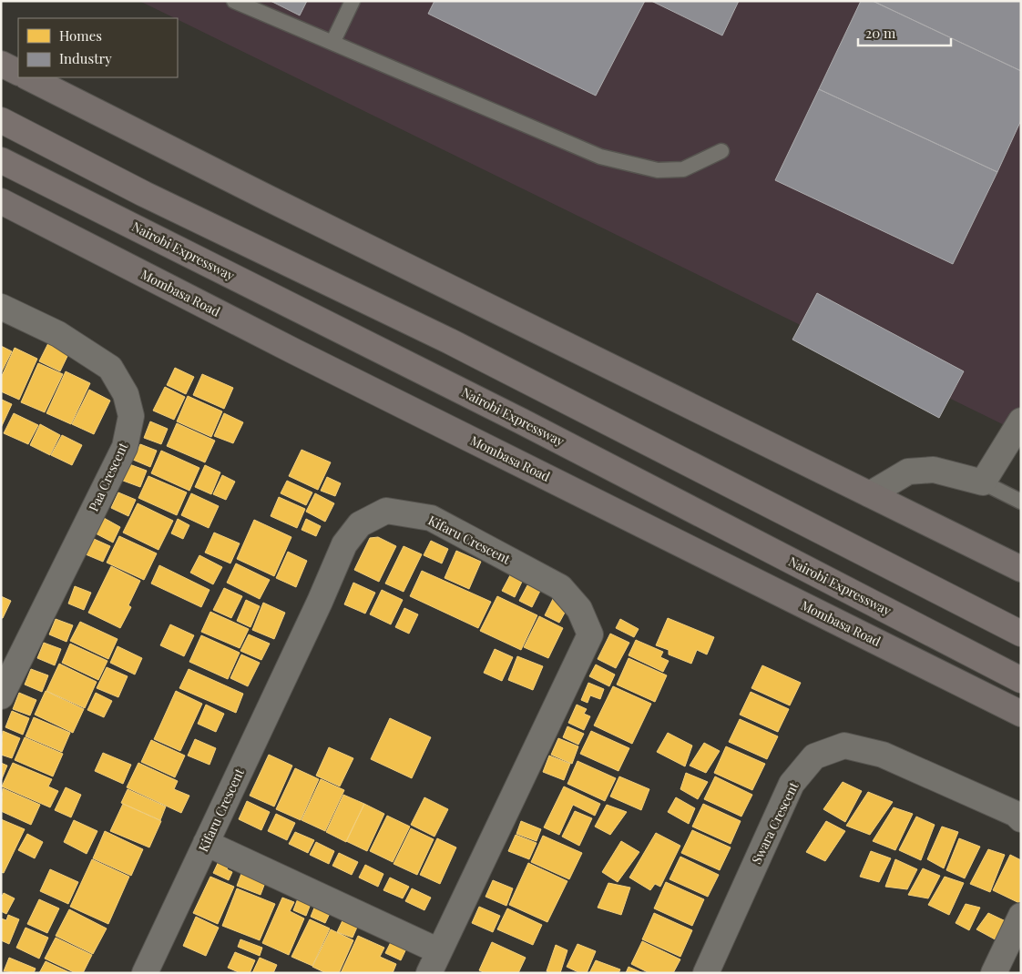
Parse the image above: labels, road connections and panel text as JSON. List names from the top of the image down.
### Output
{
  "streets": {
    "highway": ["Nairobi Expressway", "Mombasa Road"],
    "street": ["Paa Crescent", "Kifaru Crescent", "Swara Crescent"]
  },
  "legend": ["Homes", "Industry"],
  "scale_bar": "20 m"
}
